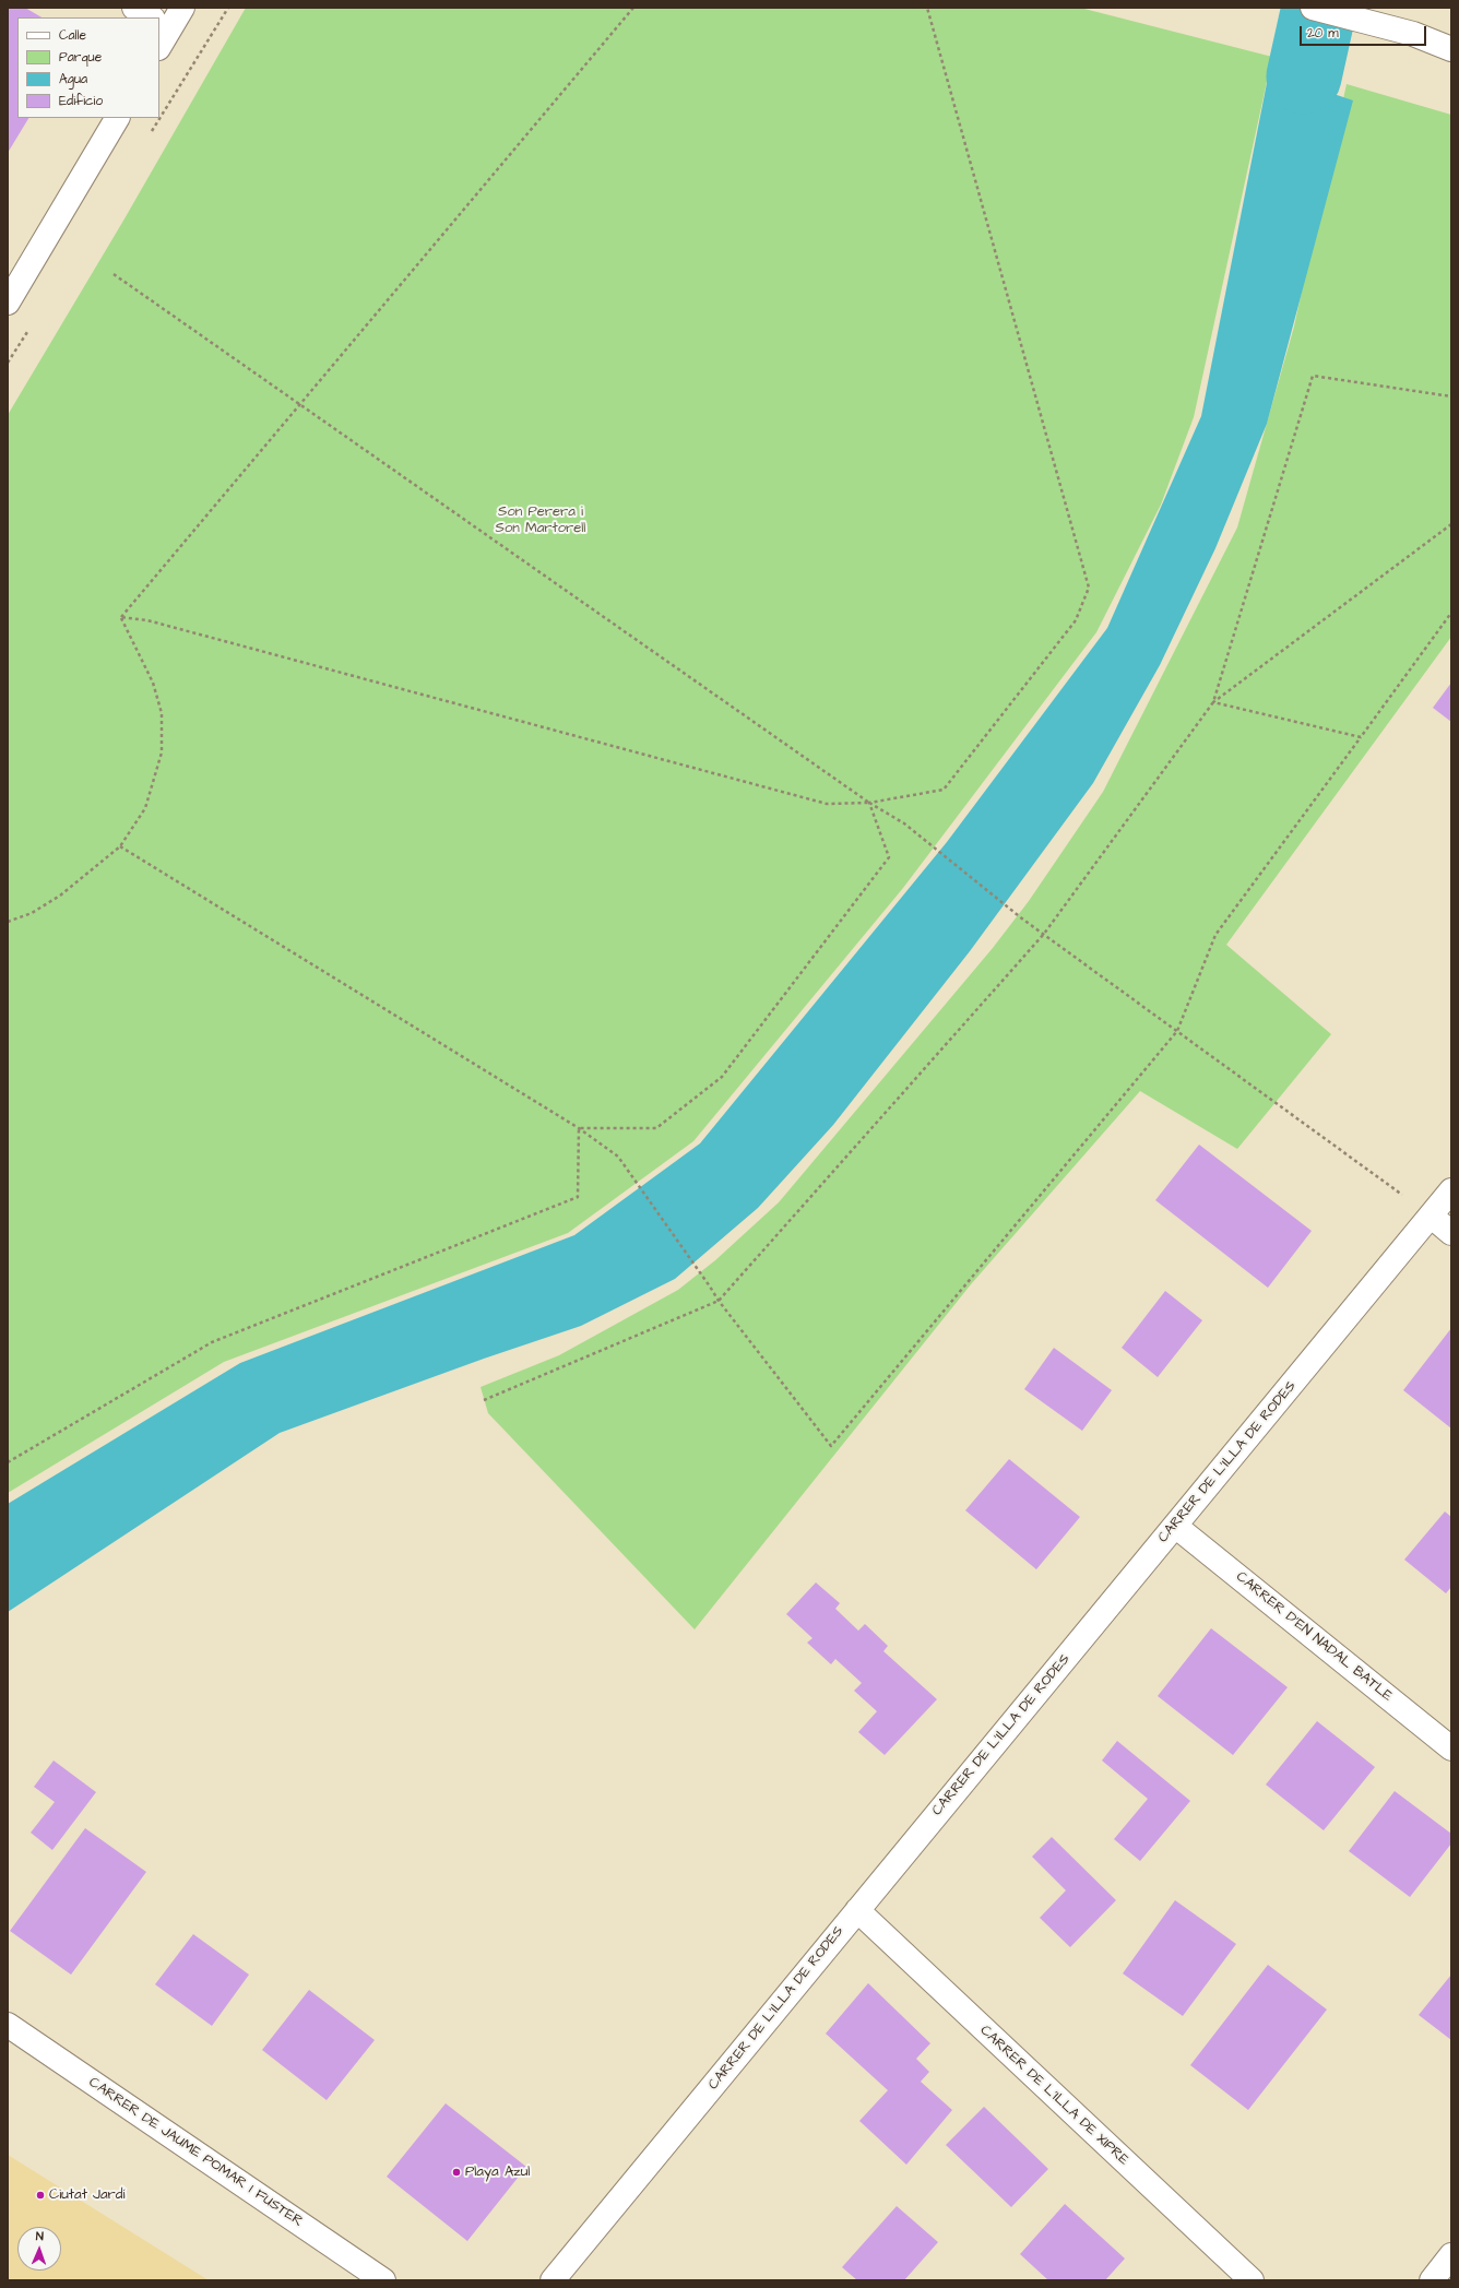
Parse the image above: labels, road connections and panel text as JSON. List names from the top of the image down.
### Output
{
  "streets": {
    "street": [
      "CARRER DE L'ILLA DE RODES",
      "CARRER D'EN NADAL BATLE",
      "CARRER DE L'ILLA DE XIPRE",
      "CARRER DE JAUME POMAR I FUSTER"
    ]
  },
  "crossings": [
    ["CARRER DE L'ILLA DE RODES", "CARRER D'EN NADAL BATLE"],
    ["CARRER DE L'ILLA DE RODES", "CARRER DE L'ILLA DE XIPRE"]
  ],
  "parks": ["Son Perera i Son Martorell"],
  "places": ["Playa Azul", "Ciutat Jardí"],
  "legend": [
    "Calle",
    "Parque",
    "Agua",
    "Edificio"
  ],
  "scale_bar": "20 m",
  "north": "top"
}
